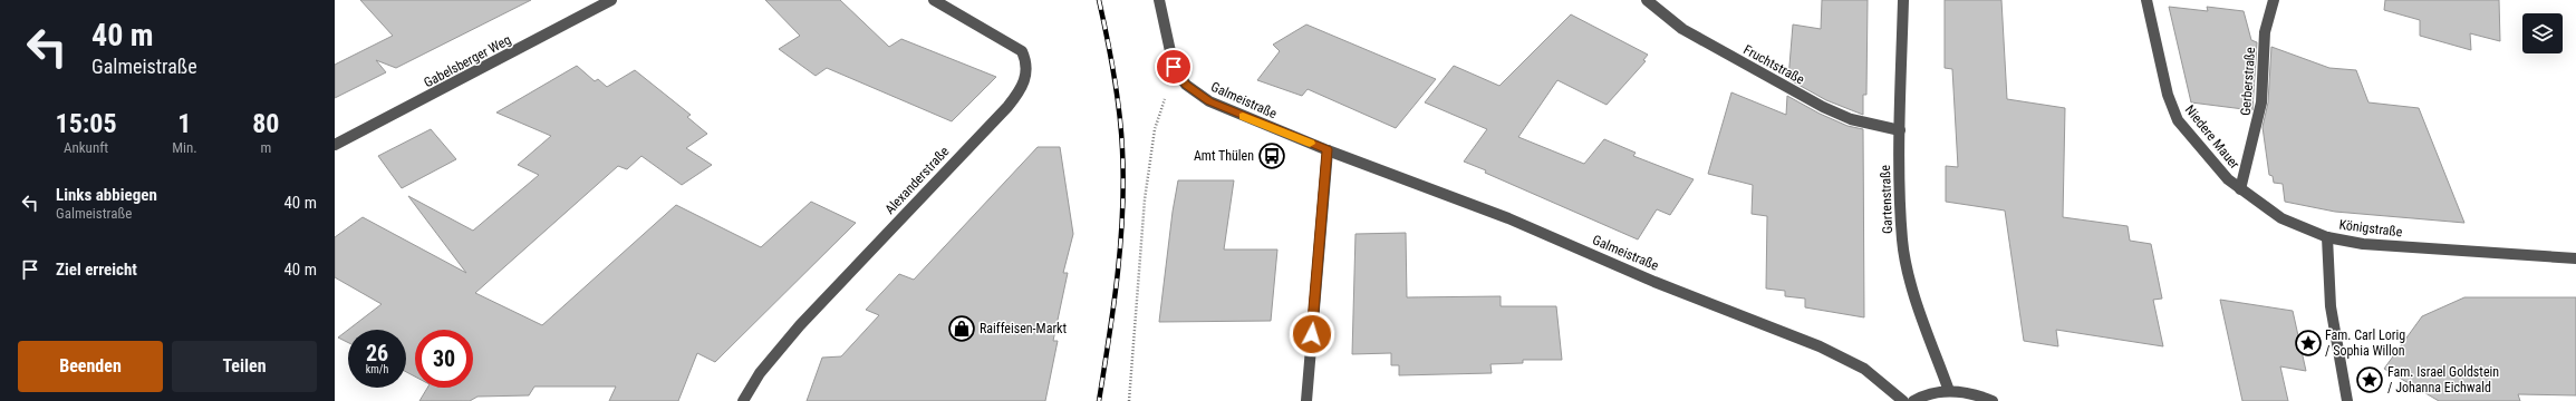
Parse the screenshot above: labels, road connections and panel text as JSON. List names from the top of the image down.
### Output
{
  "streets": {
    "street": [
      "Gabelsberger Weg",
      "Fruchtstraße",
      "Gerberstraße",
      "Galmeistraße",
      "Niedere Mauer",
      "Alexanderstraße",
      "Gartenstraße",
      "Königstraße"
    ]
  },
  "crossings": [
    ["Fruchtstraße", "Gartenstraße"],
    ["Gerberstraße", "Niedere Mauer"],
    ["Niedere Mauer", "Königstraße"]
  ],
  "places": {
    "bus stop": ["Amt Thülen"],
    "shop": ["Raiffeisen-Markt"],
    "place": ["Fam. Carl Lorig / Sophia Willon", "Fam. Israel Goldstein / Johanna Eichwald"]
  },
  "page": {
    "turn": ["40 m", "Galmeistraße"],
    "eta": [
      "15:05",
      "Ankunft",
      "1",
      "Min.",
      "80",
      "m"
    ],
    "list": [
      {
        "name": "Links abbiegen",
        "note": "Galmeistraße",
        "value": "40 m"
      },
      {
        "name": "Ziel erreicht",
        "value": "40 m"
      }
    ],
    "speed": "26 km/h",
    "limit": "30",
    "buttons": ["Beenden", "Teilen"]
  }
}
